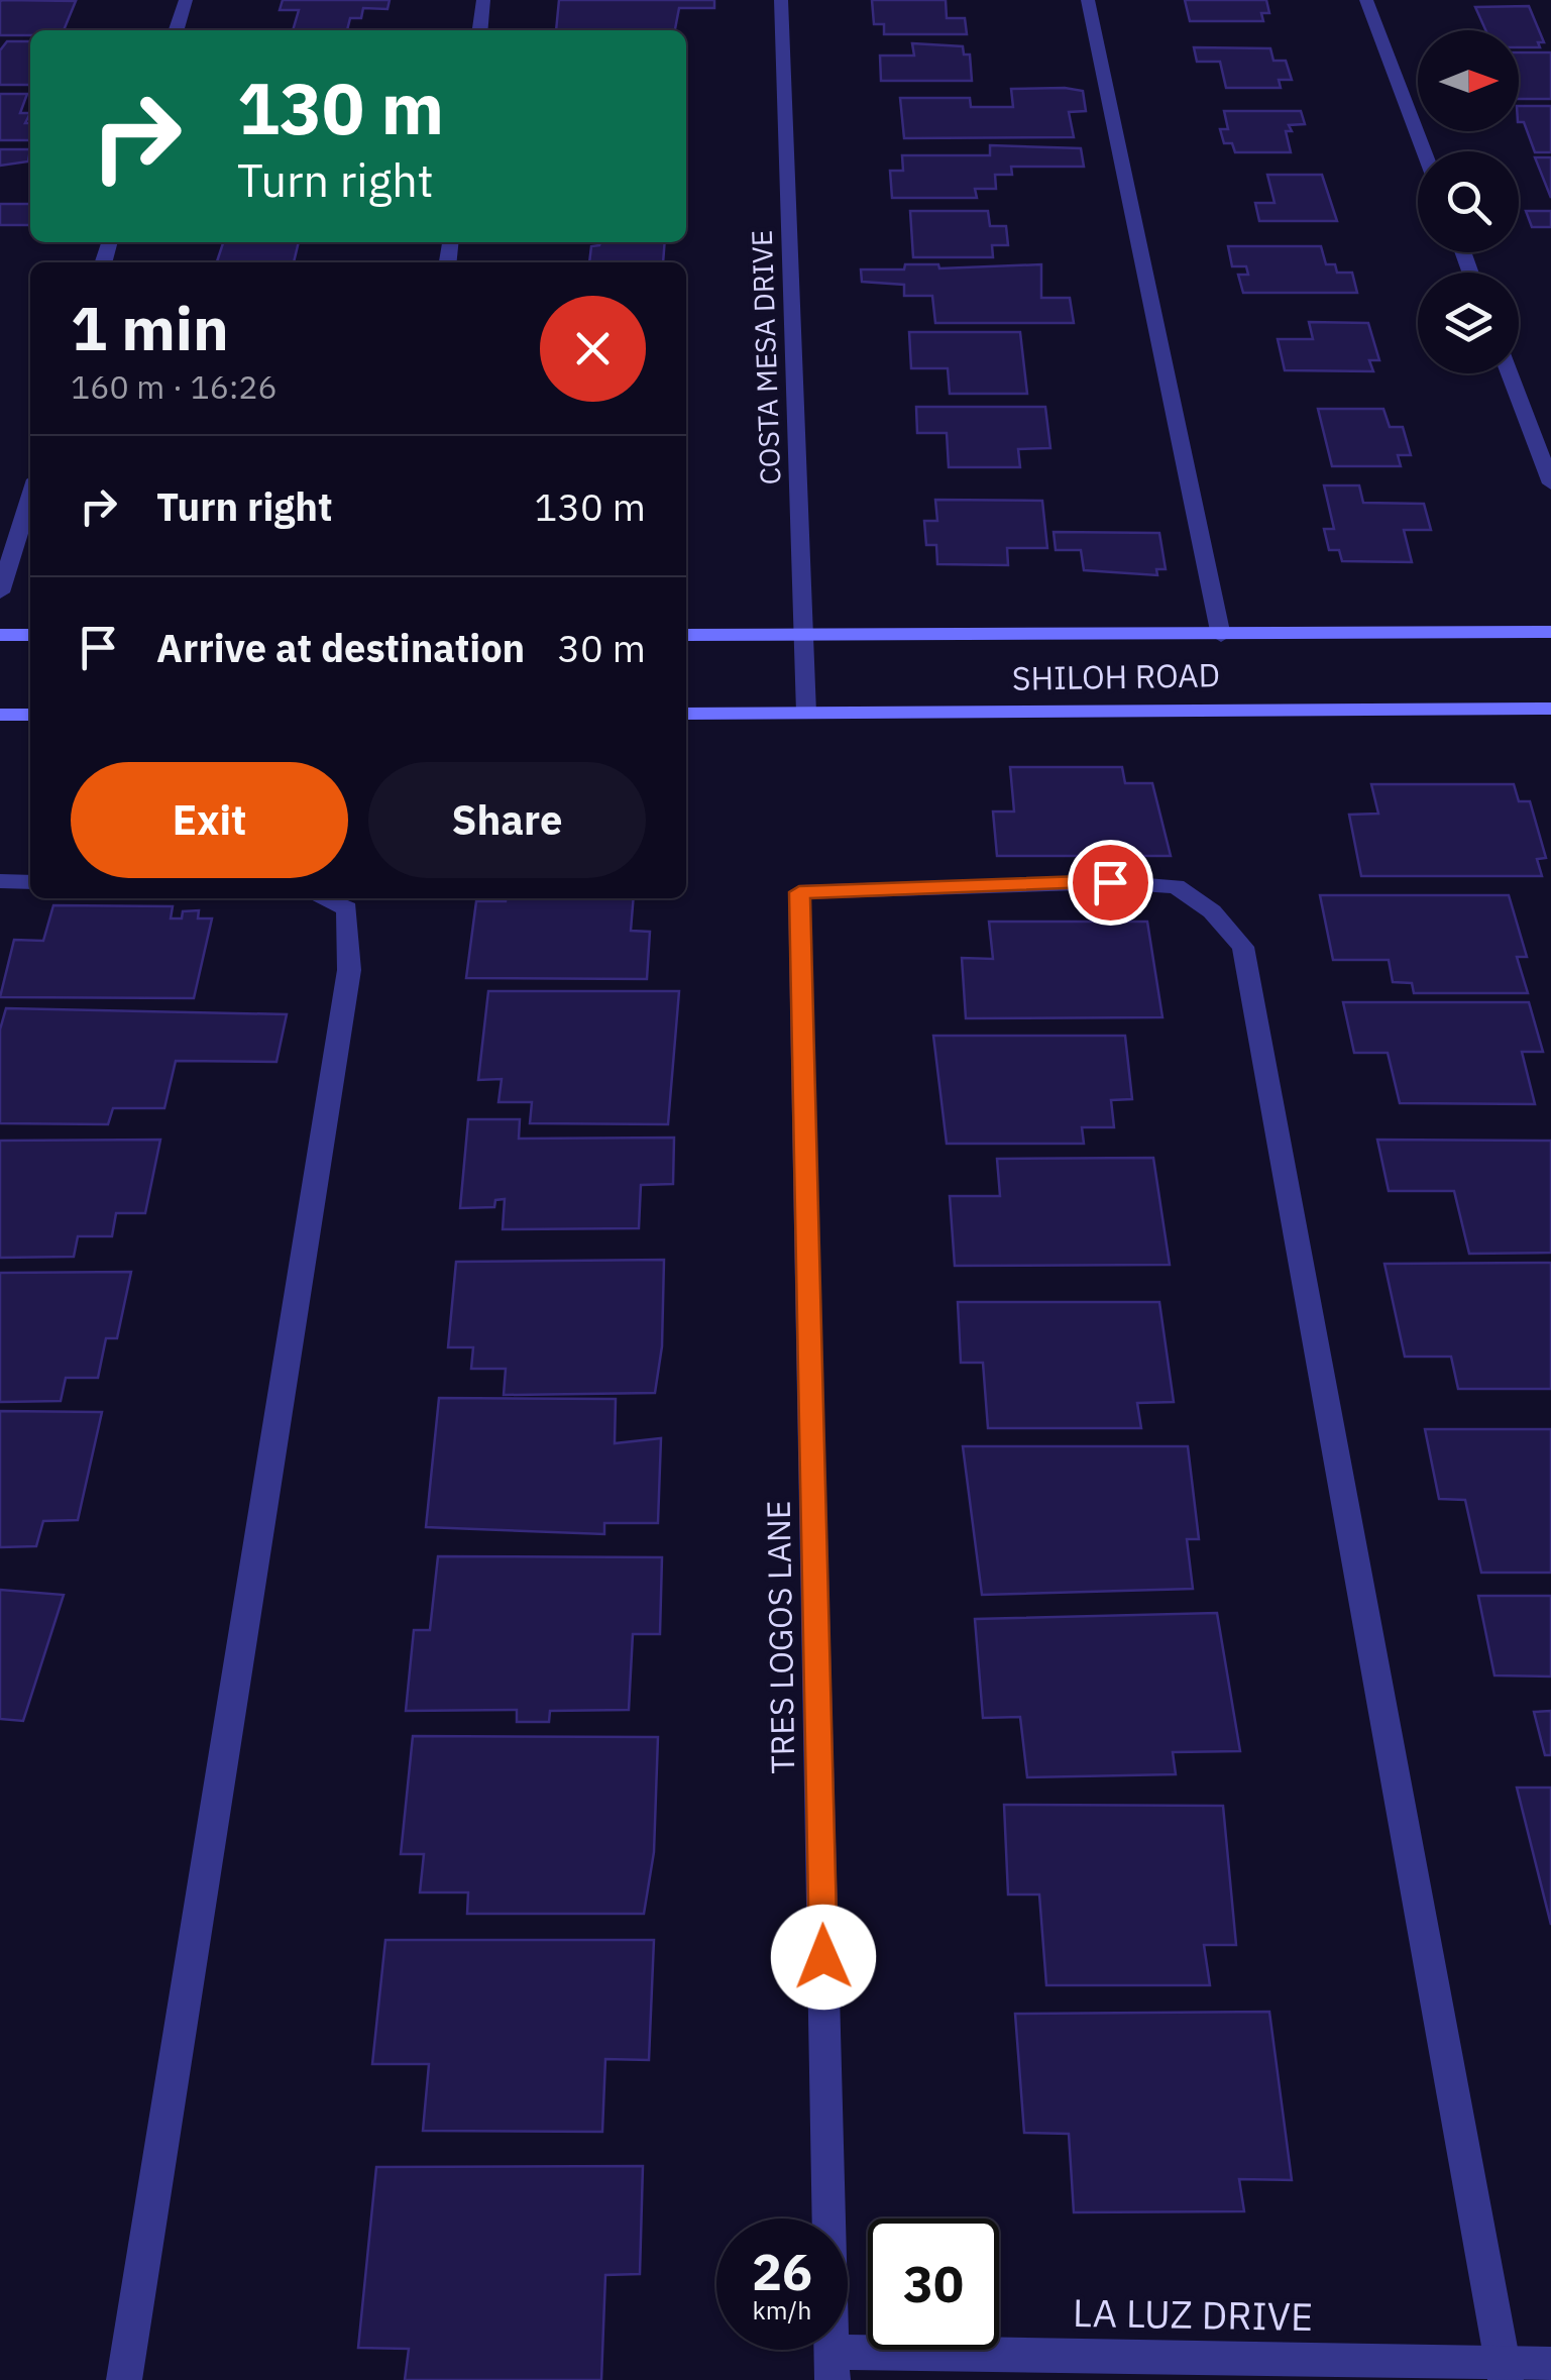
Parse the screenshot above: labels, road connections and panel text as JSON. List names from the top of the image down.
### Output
{
  "streets": {
    "main road": ["SHILOH ROAD"],
    "street": ["COSTA MESA DRIVE", "TRES LOGOS LANE", "LA LUZ DRIVE"]
  },
  "crossings": [
    ["COSTA MESA DRIVE", "SHILOH ROAD"],
    ["TRES LOGOS LANE", "LA LUZ DRIVE"]
  ],
  "north": "right",
  "page": {
    "turn": ["130 m", "Turn right"],
    "heading": ["1 min", "160 m · 16:26"],
    "list": [
      {
        "name": "Turn right",
        "value": "130 m"
      },
      {
        "name": "Arrive at destination",
        "value": "30 m"
      }
    ],
    "buttons": ["Exit", "Share"],
    "speed": "26 km/h",
    "limit": "30"
  }
}
